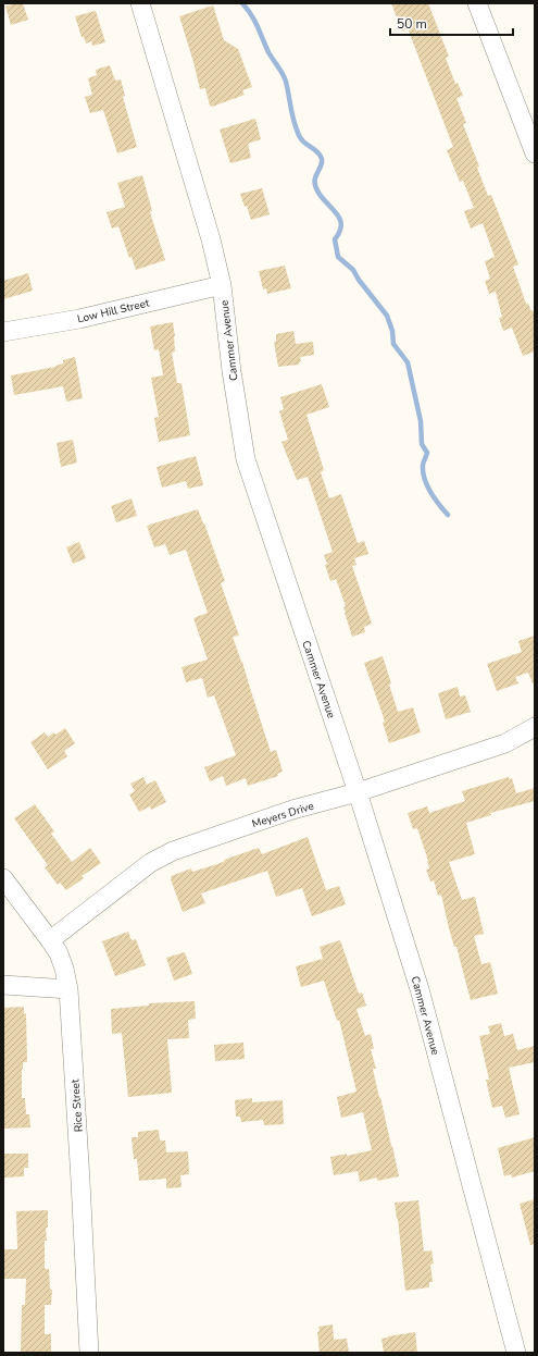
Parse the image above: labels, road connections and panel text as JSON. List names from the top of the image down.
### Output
{
  "streets": {
    "street": [
      "Low Hill Street",
      "Cammer Avenue",
      "Meyers Drive",
      "Rice Street"
    ]
  },
  "crossings": [
    ["Low Hill Street", "Cammer Avenue"],
    ["Cammer Avenue", "Meyers Drive"],
    ["Meyers Drive", "Rice Street"]
  ],
  "scale_bar": "50 m"
}
